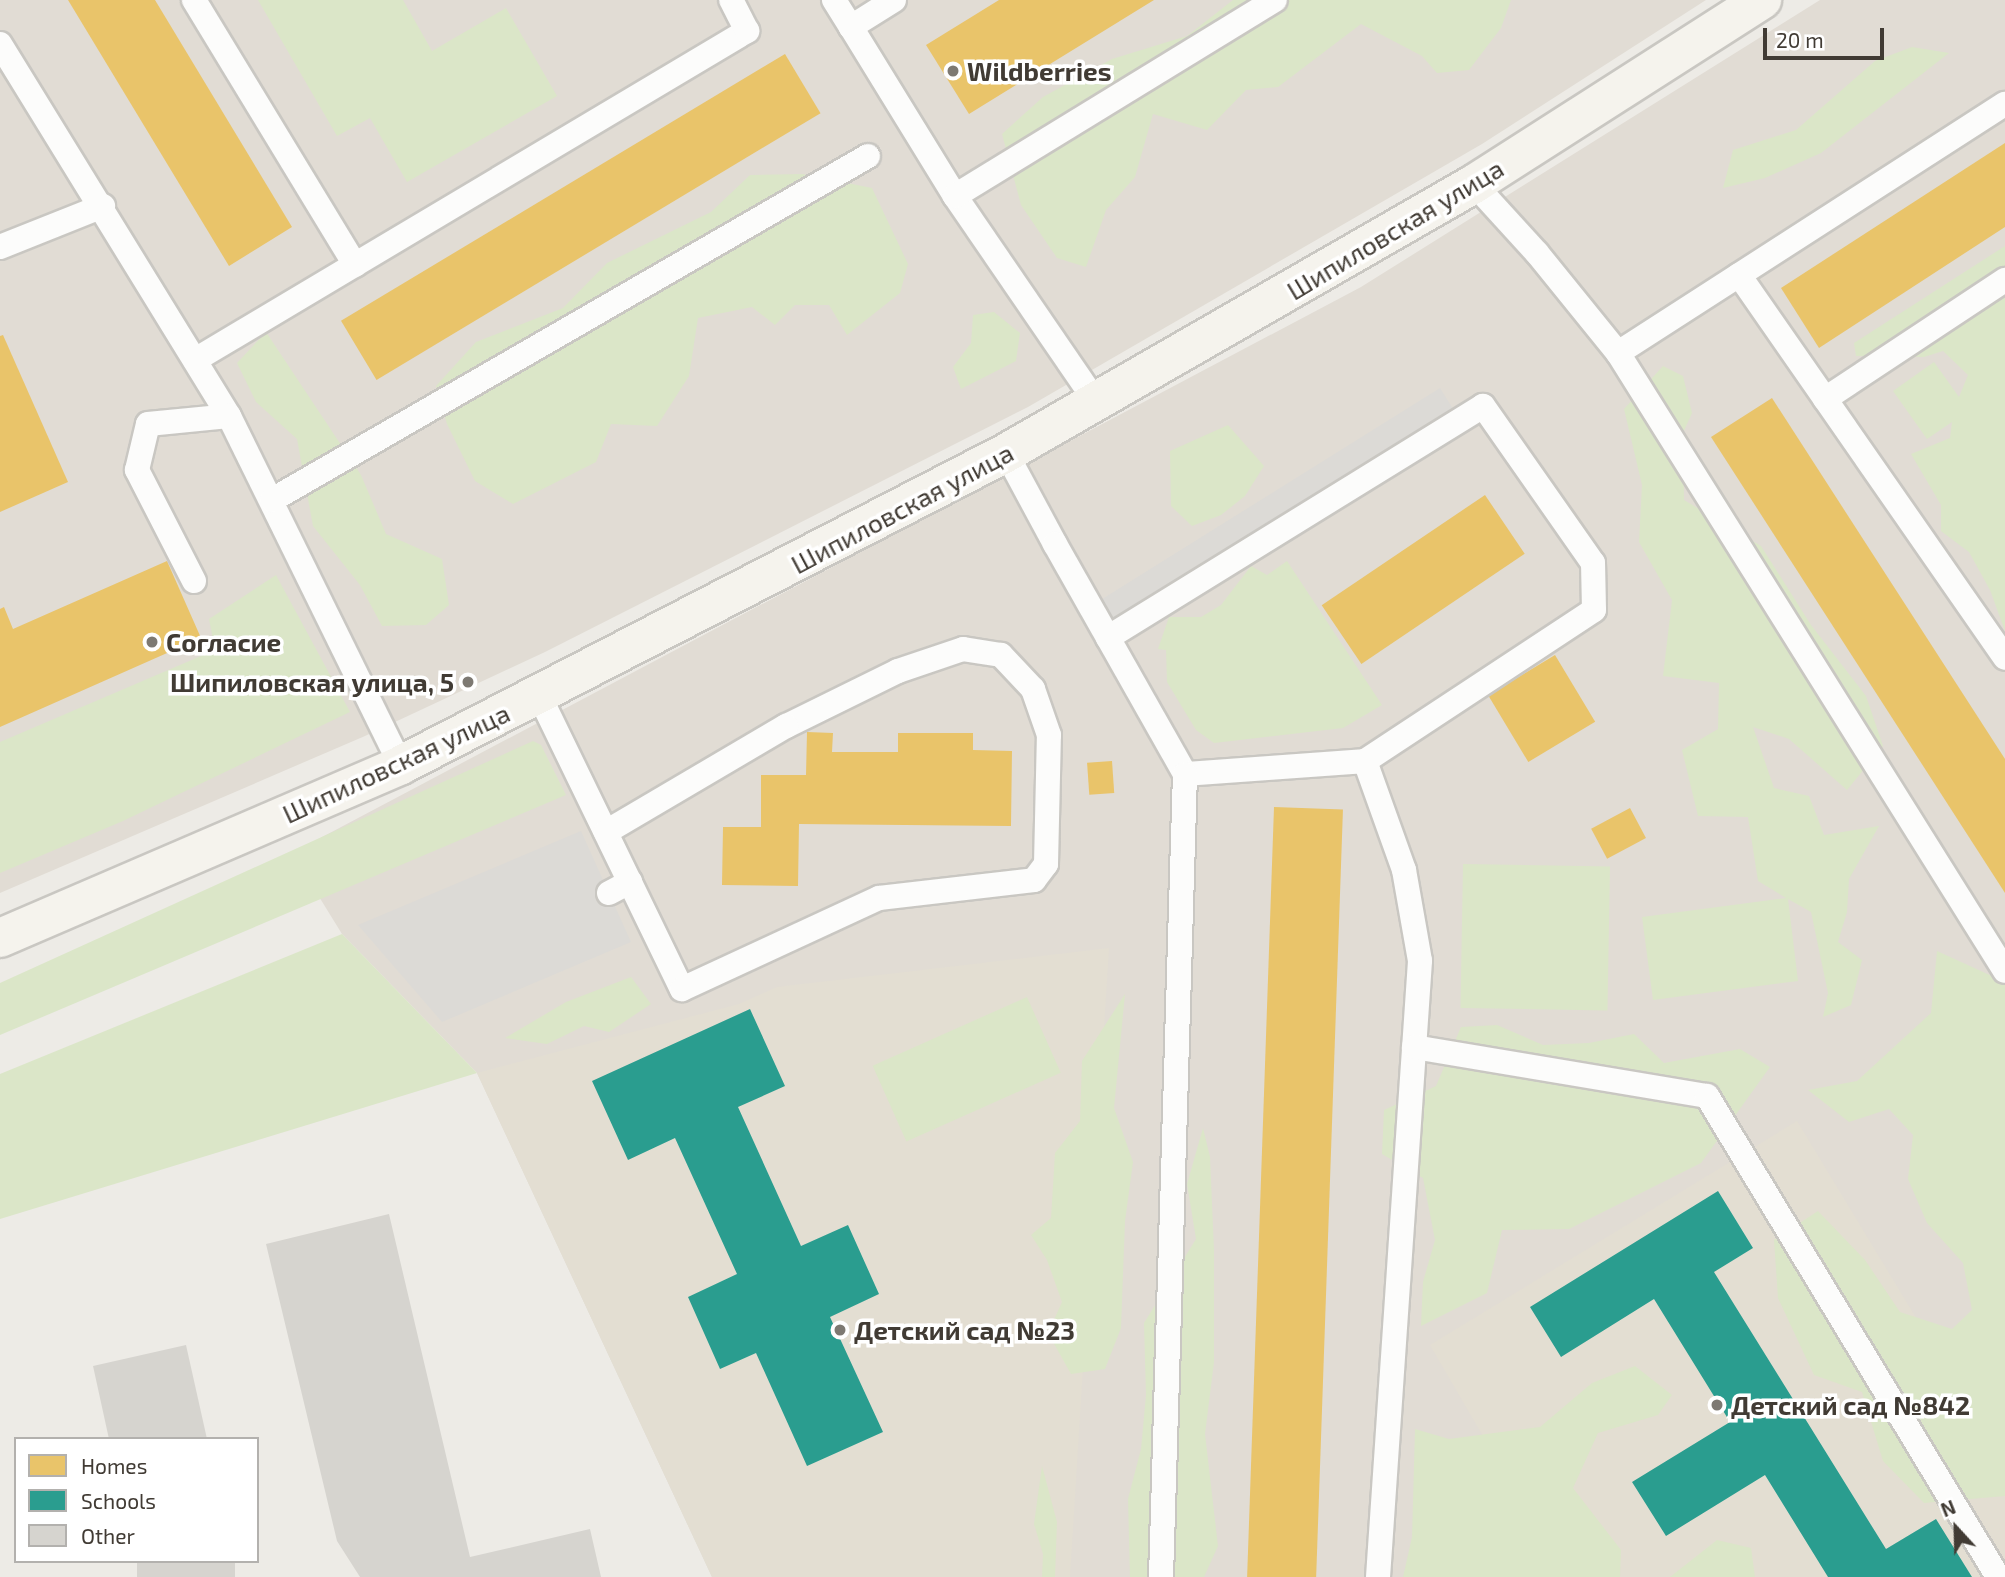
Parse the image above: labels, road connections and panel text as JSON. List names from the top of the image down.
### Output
{
  "streets": {
    "main road": ["Шипиловская улица"]
  },
  "places": [
    "Wildberries",
    "Согласие",
    "Шипиловская улица, 5",
    "Детский сад №23",
    "Детский сад №842"
  ],
  "legend": ["Homes", "Schools", "Other"],
  "scale_bar": "20 m",
  "north": "top"
}
